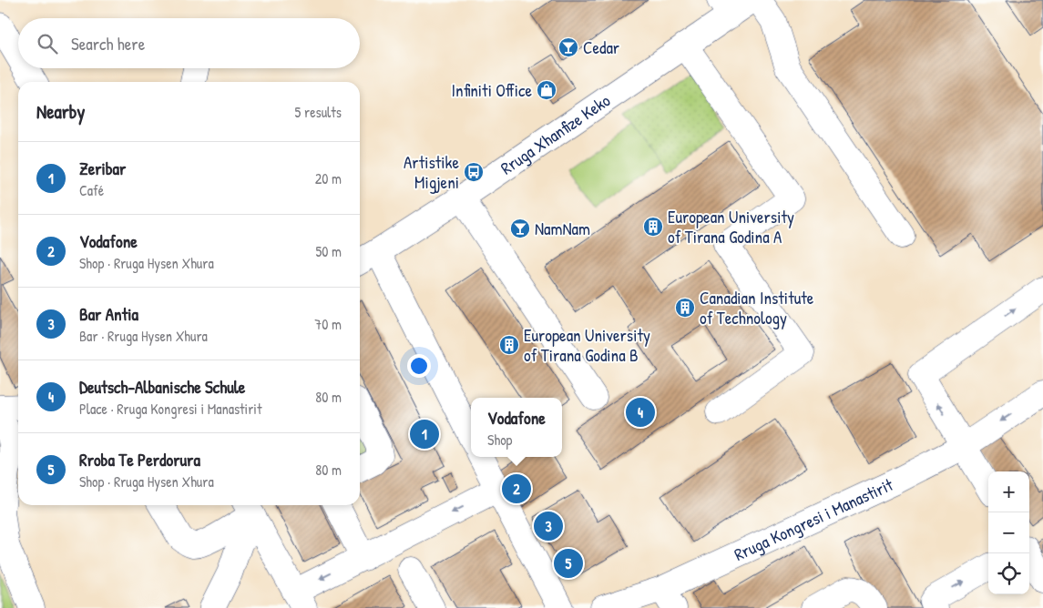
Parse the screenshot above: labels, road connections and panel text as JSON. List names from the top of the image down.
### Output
{
  "streets": {
    "street": ["Rruga Xhanfize Keko", "Rruga Kongresi i Manastirit"]
  },
  "places": {
    "bar": ["Cedar", "NamNam"],
    "shop": ["Infiniti Office"],
    "bus stop": ["Artistike Migjeni"],
    "building": ["European University of Tirana Godina A", "Canadian Institute of Technology", "European University of Tirana Godina B"]
  },
  "page": {
    "search": "Search here",
    "heading": ["Nearby", "5 results"],
    "list": [
      {
        "mark": "1",
        "name": "Zeribar",
        "note": "Café",
        "value": "20 m"
      },
      {
        "mark": "2",
        "name": "Vodafone",
        "note": "Shop · Rruga Hysen Xhura",
        "value": "50 m"
      },
      {
        "mark": "3",
        "name": "Bar Antia",
        "note": "Bar · Rruga Hysen Xhura",
        "value": "70 m"
      },
      {
        "mark": "4",
        "name": "Deutsch-Albanische Schule",
        "note": "Place · Rruga Kongresi i Manastirit",
        "value": "80 m"
      },
      {
        "mark": "5",
        "name": "Rroba Te Perdorura",
        "note": "Shop · Rruga Hysen Xhura",
        "value": "80 m"
      }
    ],
    "pins": [
      "4",
      "1",
      "2",
      "3",
      "5"
    ],
    "popup": ["Vodafone", "Shop"],
    "map_buttons": ["+", "−"]
  }
}
